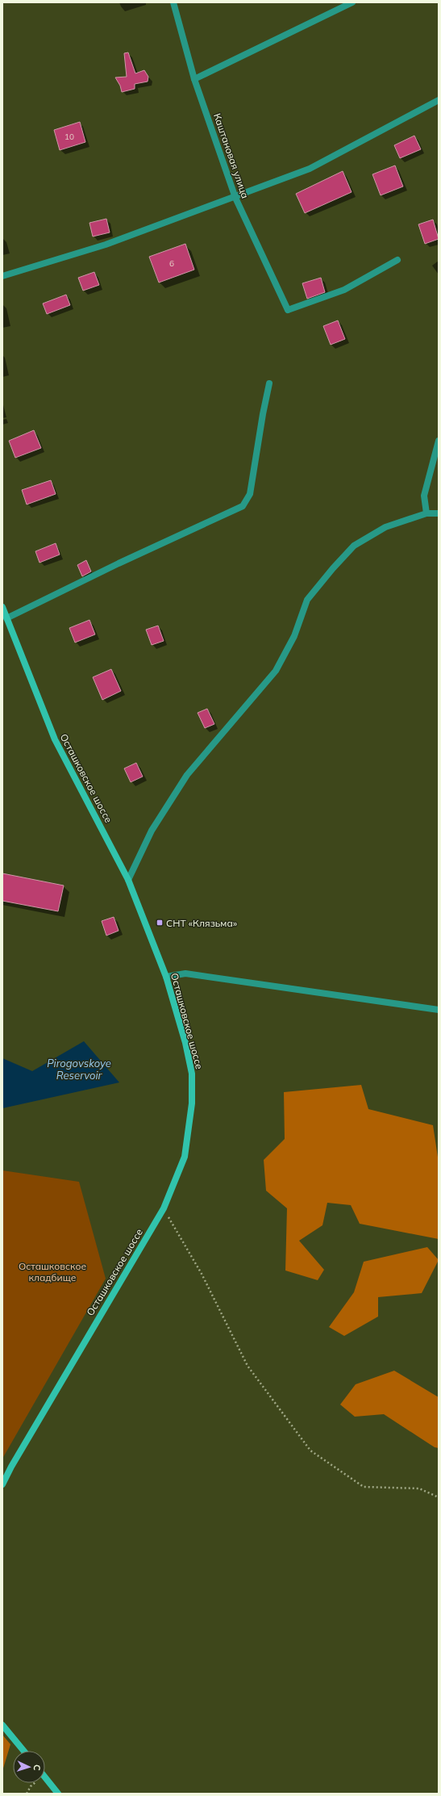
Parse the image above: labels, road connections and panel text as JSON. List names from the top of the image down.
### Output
{
  "streets": {
    "street": ["Каштановая улица", "Осташковское шоссе"]
  },
  "water": ["Pirogovskoye Reservoir"],
  "parks": ["Осташковское кладбище"],
  "places": {
    "transit": ["СНТ «Клязьма»"]
  },
  "house_numbers": ["10", "6"],
  "north": "right"
}
